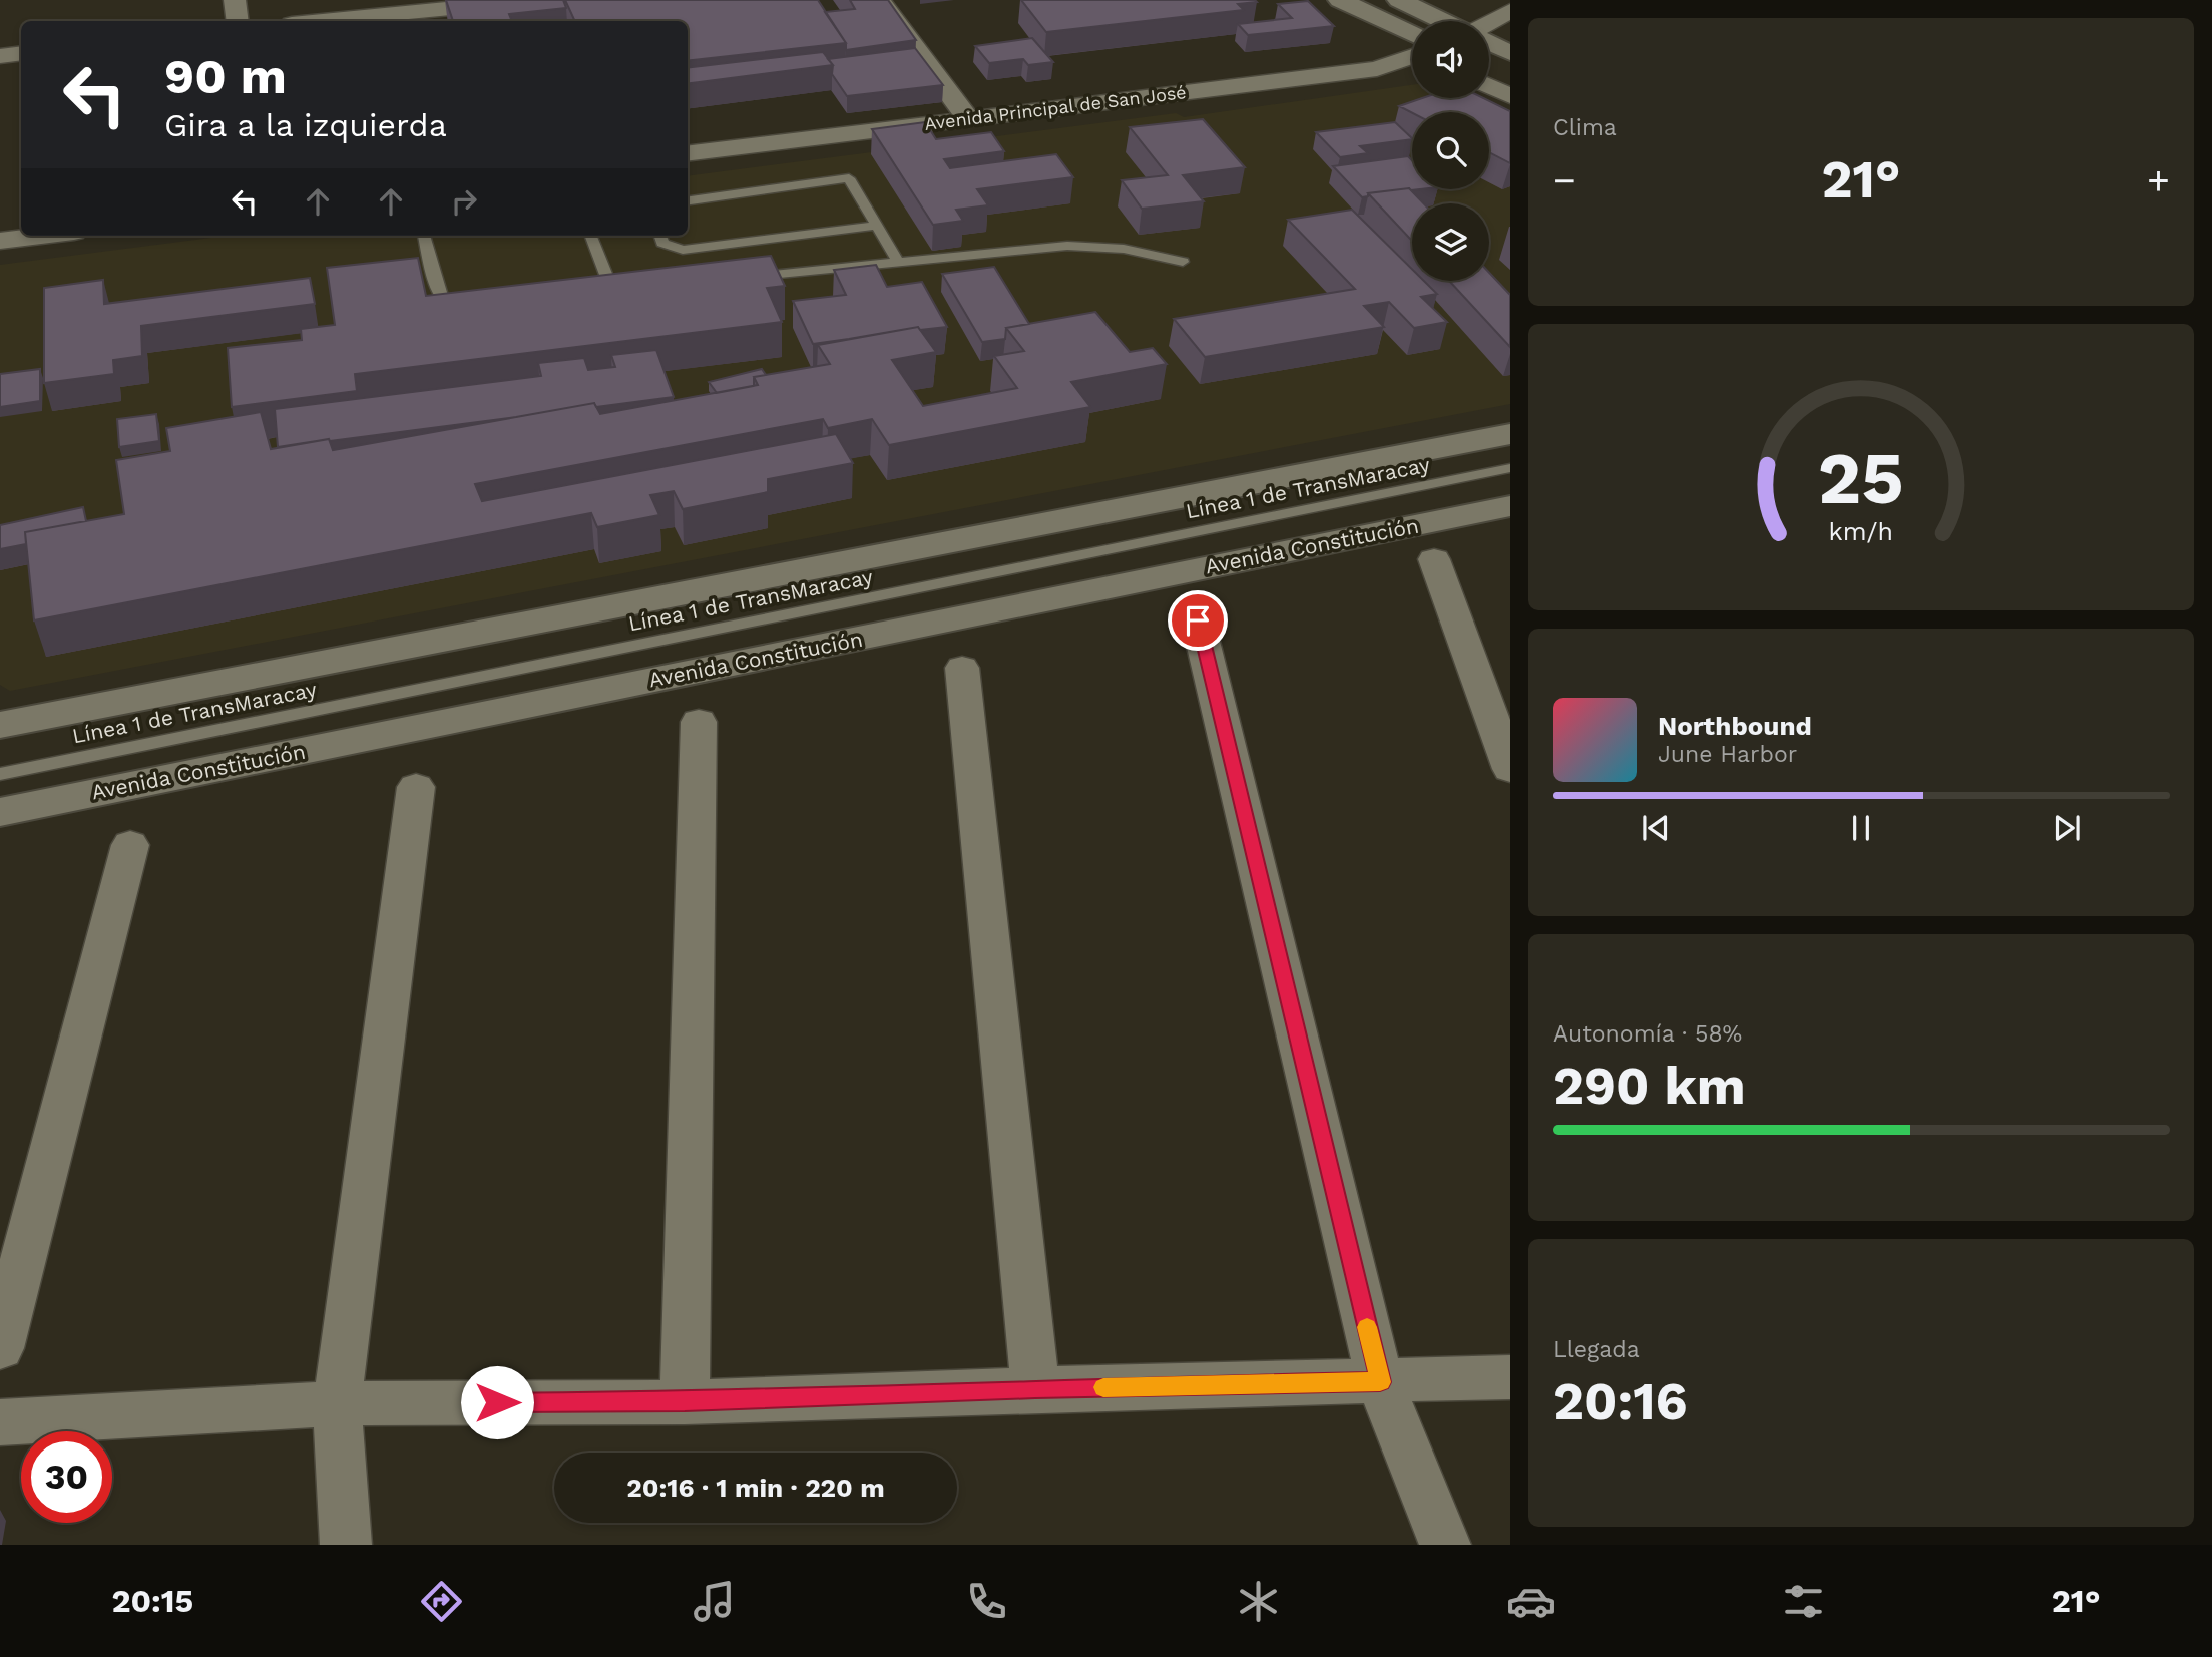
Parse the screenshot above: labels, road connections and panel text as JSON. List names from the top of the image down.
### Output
{
  "streets": {
    "street": ["Avenida Principal de San José", "Avenida Constitución"],
    "lane": ["Línea 1 de TransMaracay"]
  },
  "page": {
    "tile": [
      "Clima",
      ["Autonomía · 58%", "290 km"],
      ["Llegada", "20:16"]
    ],
    "turn": ["90 m", "Gira a la izquierda"],
    "heat": ["−", "21°", "+"],
    "song": ["Northbound", "June Harbor"],
    "limit": "30",
    "trip": "20:16 · 1 min · 220 m",
    "tabs": ["20:15", "21°"],
    "gauge": ["25", "km/h"]
  }
}
